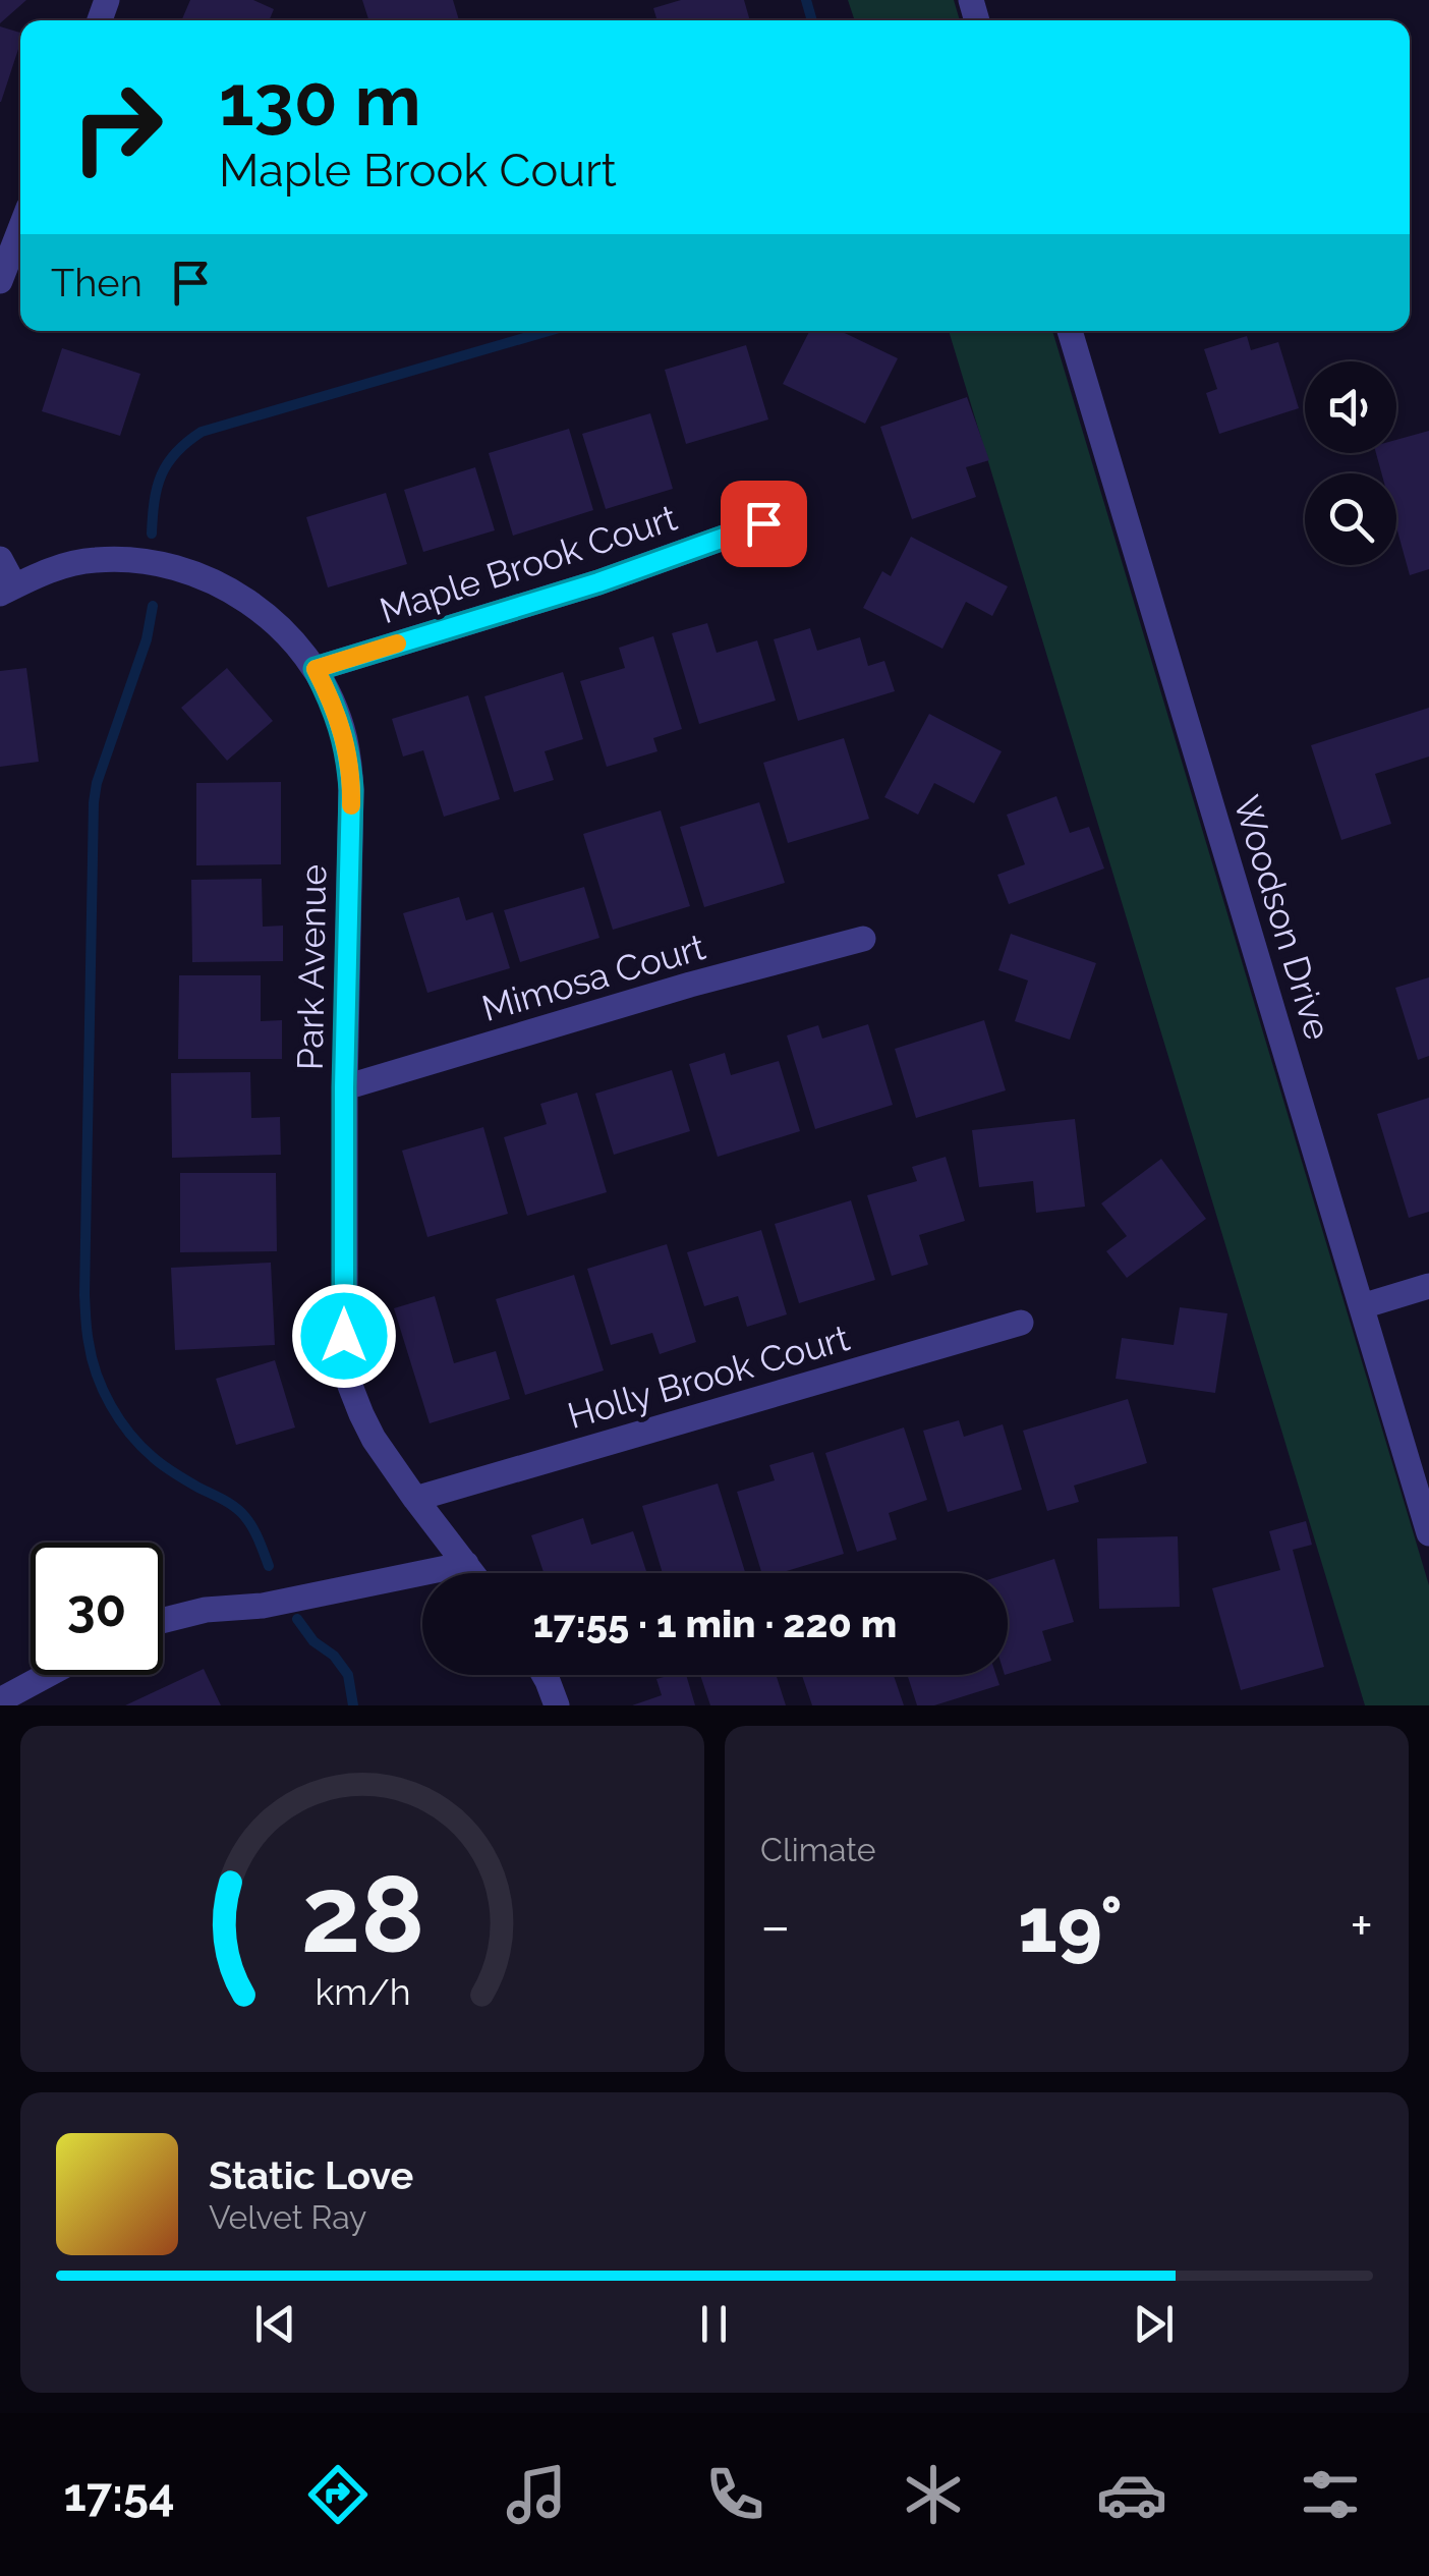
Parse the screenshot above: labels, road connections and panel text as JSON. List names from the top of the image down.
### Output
{
  "streets": {
    "street": [
      "Maple Brook Court",
      "Woodson Drive",
      "Park Avenue",
      "Mimosa Court",
      "Holly Brook Court"
    ]
  },
  "crossings": [
    ["Maple Brook Court", "Park Avenue"],
    ["Park Avenue", "Mimosa Court"],
    ["Park Avenue", "Holly Brook Court"]
  ],
  "page": {
    "turn": ["130 m", "Maple Brook Court"],
    "then": "Then",
    "limit": "30",
    "trip": "17:55 · 1 min · 220 m",
    "tile": "Climate",
    "heat": ["−", "19°", "+"],
    "song": ["Static Love", "Velvet Ray"],
    "tabs": "17:54",
    "gauge": ["28", "km/h"]
  }
}
